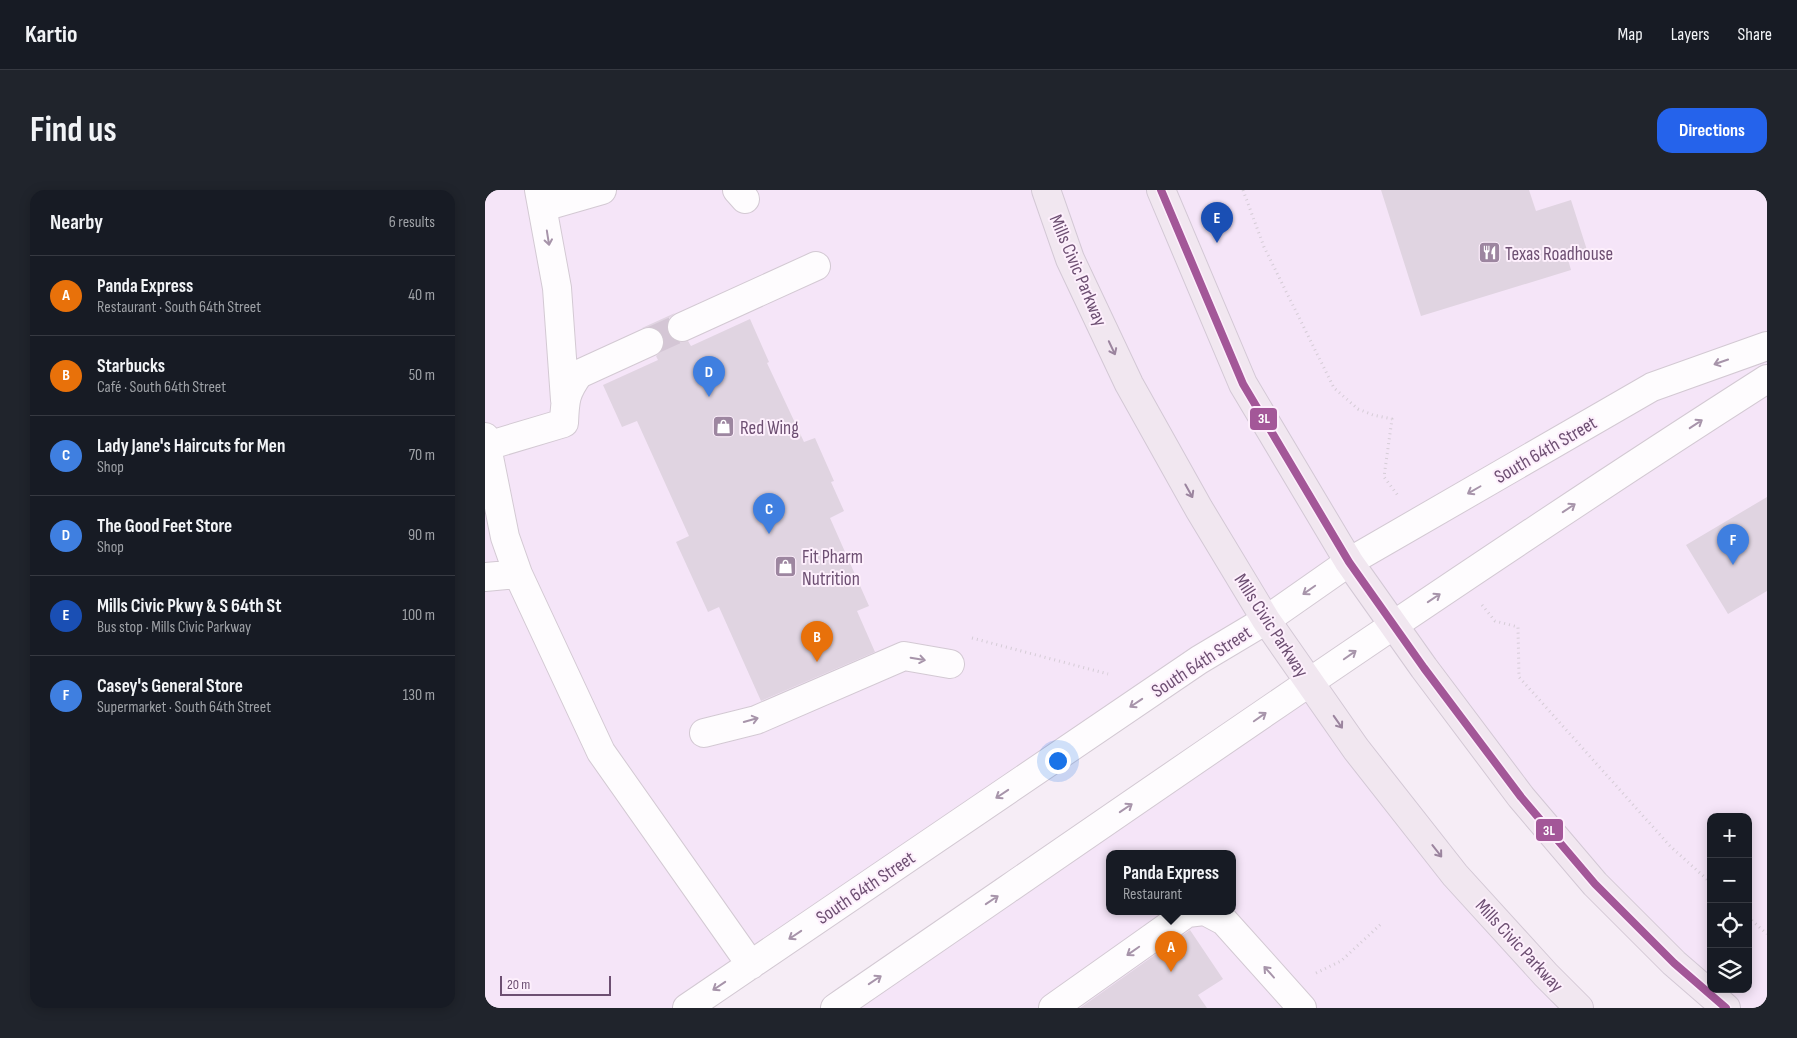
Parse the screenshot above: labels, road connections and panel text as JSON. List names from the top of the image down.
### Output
{
  "streets": {
    "main road": ["Mills Civic Parkway"],
    "street": ["South 64th Street"]
  },
  "crossings": [
    ["Mills Civic Parkway", "South 64th Street"]
  ],
  "places": {
    "restaurant": ["Texas Roadhouse"],
    "shop": ["Red Wing", "Fit Pharm Nutrition"]
  },
  "lines": ["transit line 3L"],
  "scale_bar": "20 m",
  "page": {
    "header": "Kartio",
    "nav": ["Map", "Layers", "Share"],
    "buttons": "Directions",
    "title": "Find us",
    "heading": ["Nearby", "6 results"],
    "pins": [
      "E",
      "D",
      "C",
      "F",
      "B",
      "A"
    ],
    "list": [
      {
        "mark": "A",
        "name": "Panda Express",
        "note": "Restaurant · South 64th Street",
        "value": "40 m"
      },
      {
        "mark": "B",
        "name": "Starbucks",
        "note": "Café · South 64th Street",
        "value": "50 m"
      },
      {
        "mark": "C",
        "name": "Lady Jane's Haircuts for Men",
        "note": "Shop",
        "value": "70 m"
      },
      {
        "mark": "D",
        "name": "The Good Feet Store",
        "note": "Shop",
        "value": "90 m"
      },
      {
        "mark": "E",
        "name": "Mills Civic Pkwy & S 64th St",
        "note": "Bus stop · Mills Civic Parkway",
        "value": "100 m"
      },
      {
        "mark": "F",
        "name": "Casey's General Store",
        "note": "Supermarket · South 64th Street",
        "value": "130 m"
      }
    ],
    "map_buttons": ["+", "−"],
    "popup": ["Panda Express", "Restaurant"],
    "scale": "20 m"
  }
}
